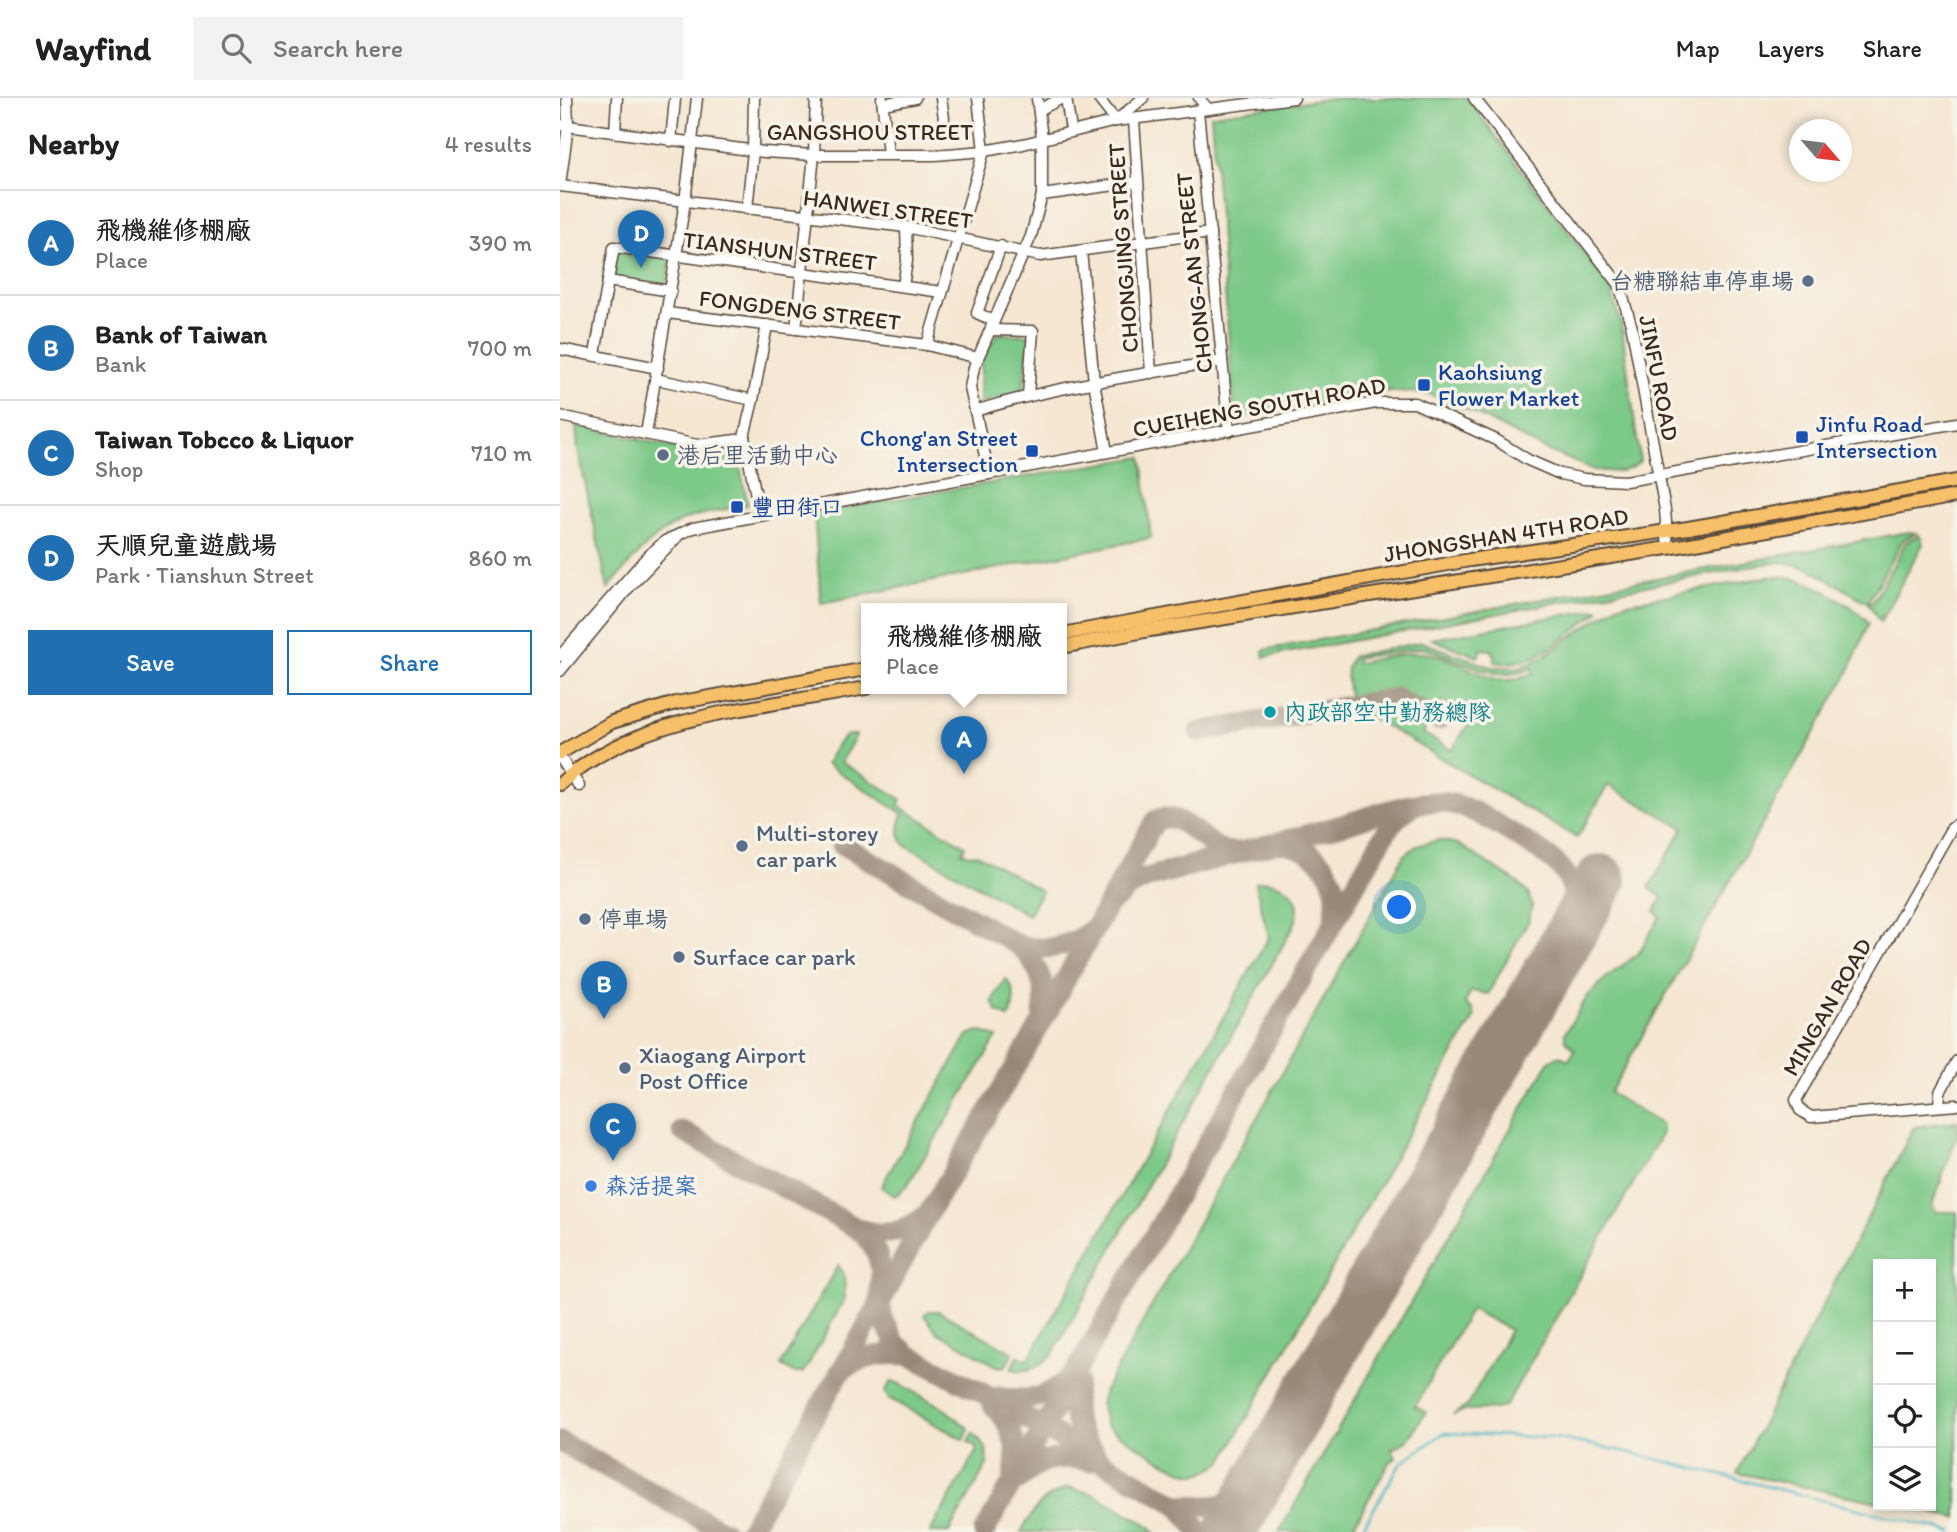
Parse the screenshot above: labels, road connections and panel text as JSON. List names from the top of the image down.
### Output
{
  "streets": {
    "main road": ["JHONGSHAN 4TH ROAD"],
    "street": [
      "GANGSHOU STREET",
      "HANWEI STREET",
      "CHONGJING STREET",
      "TIANSHUN STREET",
      "CHONG-AN STREET",
      "FONGDENG STREET",
      "JINFU ROAD",
      "CUEIHENG SOUTH ROAD",
      "MINGAN ROAD"
    ]
  },
  "crossings": [
    ["GANGSHOU STREET", "CHONGJING STREET"],
    ["GANGSHOU STREET", "CHONG-AN STREET"],
    ["HANWEI STREET", "CHONGJING STREET"],
    ["HANWEI STREET", "CHONG-AN STREET"],
    ["CHONG-AN STREET", "CUEIHENG SOUTH ROAD"],
    ["JINFU ROAD", "CUEIHENG SOUTH ROAD"],
    ["JINFU ROAD", "JHONGSHAN 4TH ROAD"]
  ],
  "places": {
    "other": [
      "台糖聯結車停車場",
      "港后里活動中心",
      "內政部空中勤務總隊",
      "Multi-storey car park",
      "停車場",
      "Surface car park",
      "Xiaogang Airport Post Office",
      "森活提案"
    ],
    "transit": [
      "Kaohsiung Flower Market",
      "Jinfu Road Intersection",
      "Chong'an Street Intersection",
      "豐田街口"
    ]
  },
  "north": "bottom right",
  "page": {
    "header": "Wayfind",
    "search": "Search here",
    "nav": ["Map", "Layers", "Share"],
    "heading": ["Nearby", "4 results"],
    "list": [
      {
        "mark": "A",
        "name": "飛機維修棚廠",
        "note": "Place",
        "value": "390 m"
      },
      {
        "mark": "B",
        "name": "Bank of Taiwan",
        "note": "Bank",
        "value": "700 m"
      },
      {
        "mark": "C",
        "name": "Taiwan Tobcco & Liquor",
        "note": "Shop",
        "value": "710 m"
      },
      {
        "mark": "D",
        "name": "天順兒童遊戲場",
        "note": "Park · Tianshun Street",
        "value": "860 m"
      }
    ],
    "pins": [
      "D",
      "A",
      "B",
      "C"
    ],
    "popup": ["飛機維修棚廠", "Place"],
    "buttons": ["Save", "Share"],
    "map_buttons": ["+", "−"]
  }
}
